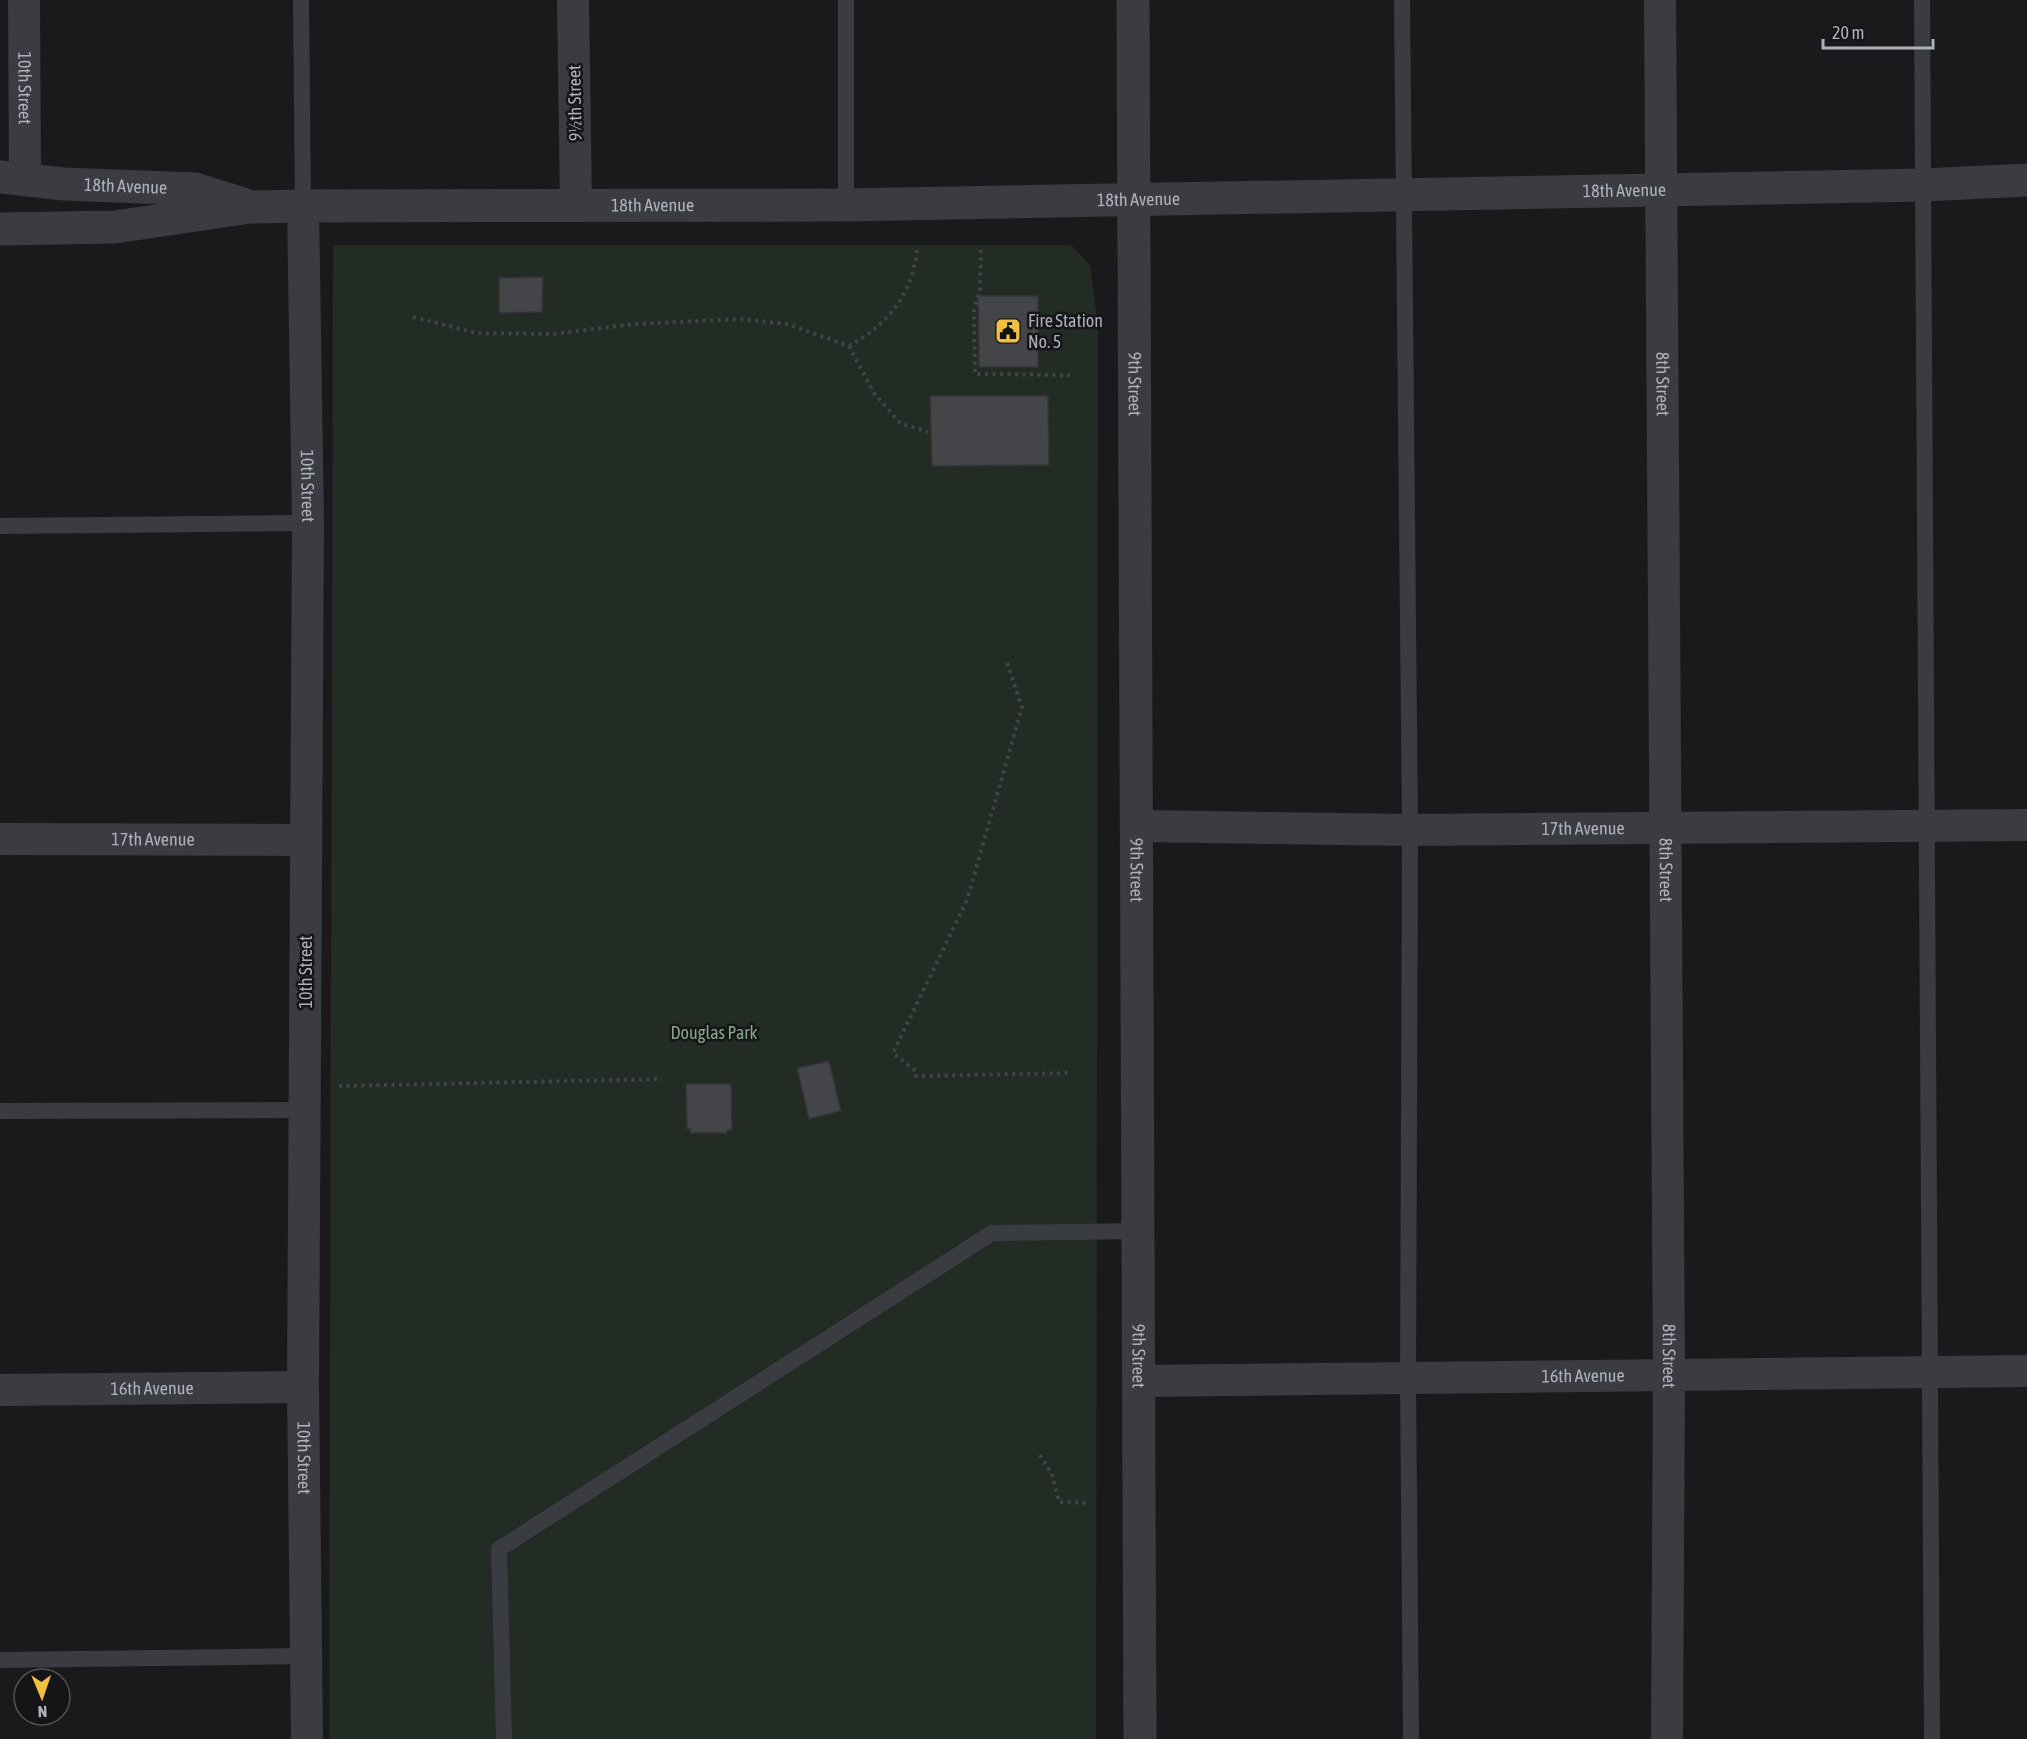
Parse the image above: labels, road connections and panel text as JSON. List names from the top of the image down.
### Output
{
  "streets": {
    "street": [
      "10th Street",
      "9½th Street",
      "18th Avenue",
      "9th Street",
      "8th Street",
      "17th Avenue",
      "16th Avenue"
    ]
  },
  "crossings": [
    ["10th Street", "18th Avenue"],
    ["10th Street", "17th Avenue"],
    ["10th Street", "16th Avenue"],
    ["9½th Street", "18th Avenue"],
    ["18th Avenue", "9th Street"],
    ["18th Avenue", "8th Street"],
    ["9th Street", "17th Avenue"],
    ["9th Street", "16th Avenue"],
    ["8th Street", "17th Avenue"],
    ["8th Street", "16th Avenue"]
  ],
  "parks": ["Douglas Park"],
  "places": {
    "public building": ["Fire Station No. 5"]
  },
  "scale_bar": "20 m",
  "north": "bottom"
}
